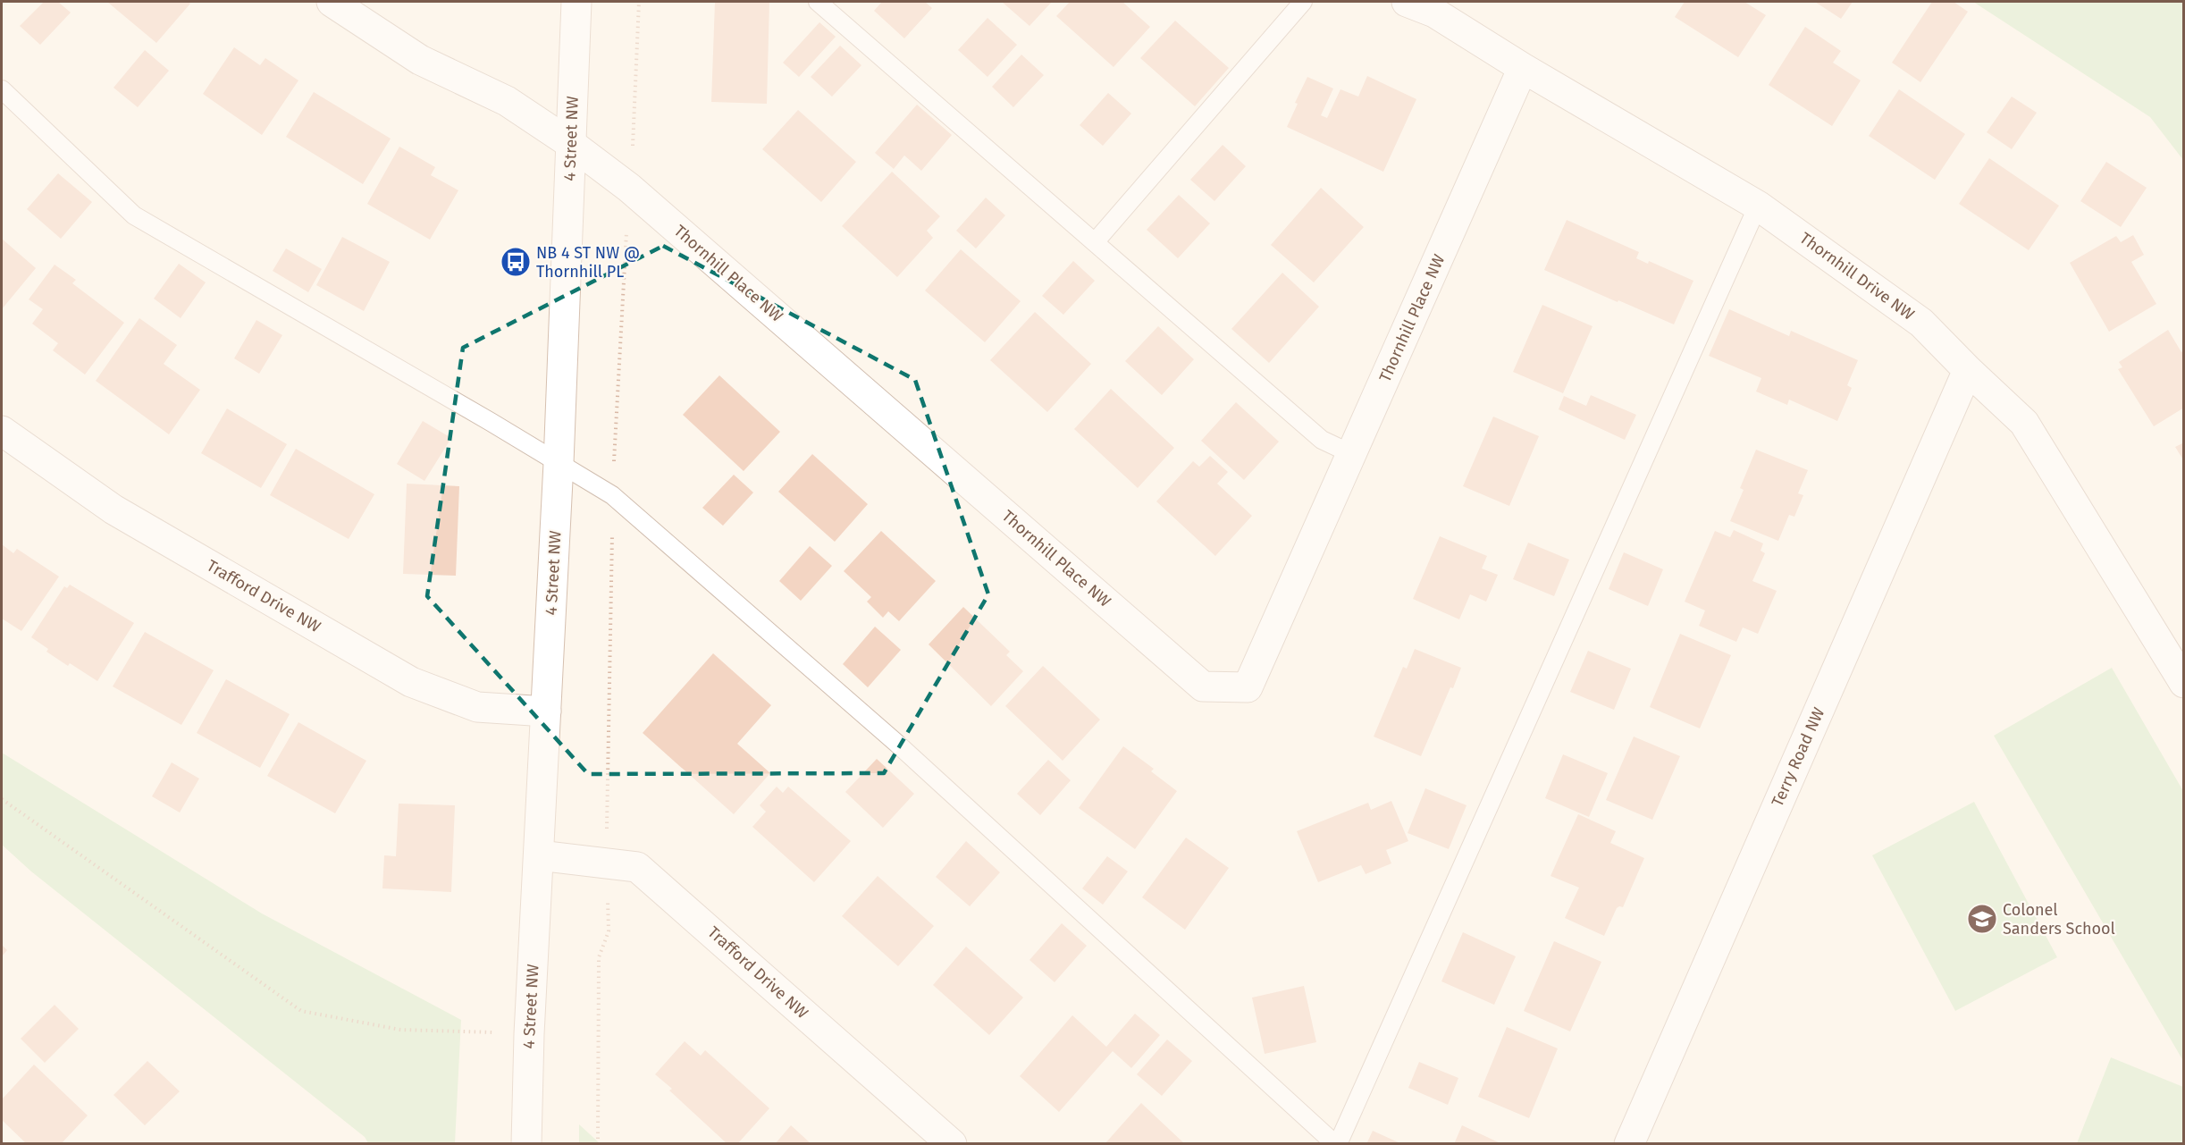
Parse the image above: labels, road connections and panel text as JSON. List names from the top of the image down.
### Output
{
  "streets": {
    "street": [
      "4 Street NW",
      "Thornhill Place NW",
      "Thornhill Drive NW",
      "Trafford Drive NW",
      "Terry Road NW"
    ]
  },
  "crossings": [
    ["4 Street NW", "Thornhill Place NW"],
    ["4 Street NW", "Trafford Drive NW"],
    ["Thornhill Place NW", "Thornhill Drive NW"],
    ["Thornhill Drive NW", "Terry Road NW"]
  ],
  "places": {
    "bus stop": ["NB 4 ST NW @ Thornhill PL"],
    "school or university": ["Colonel Sanders School"]
  }
}
